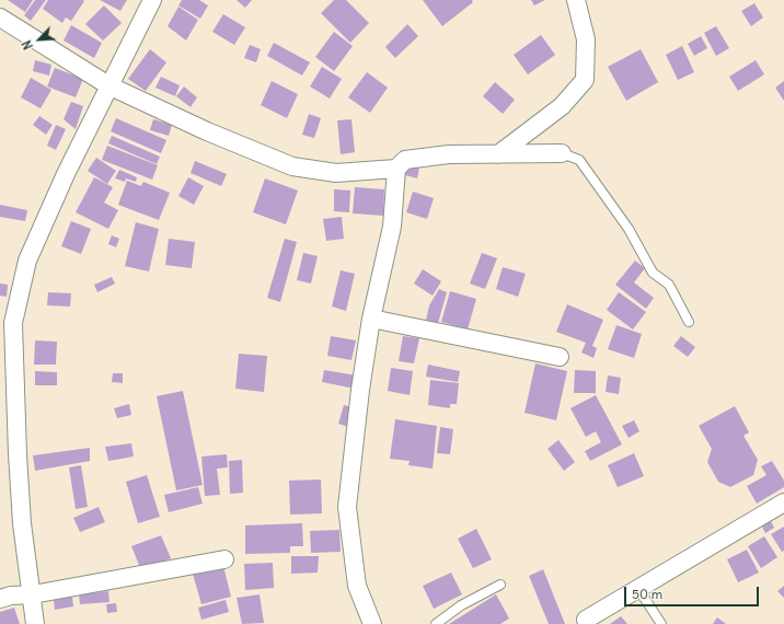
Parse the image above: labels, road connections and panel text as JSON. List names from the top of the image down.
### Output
{
  "scale_bar": "50 m",
  "north": "bottom left"
}
